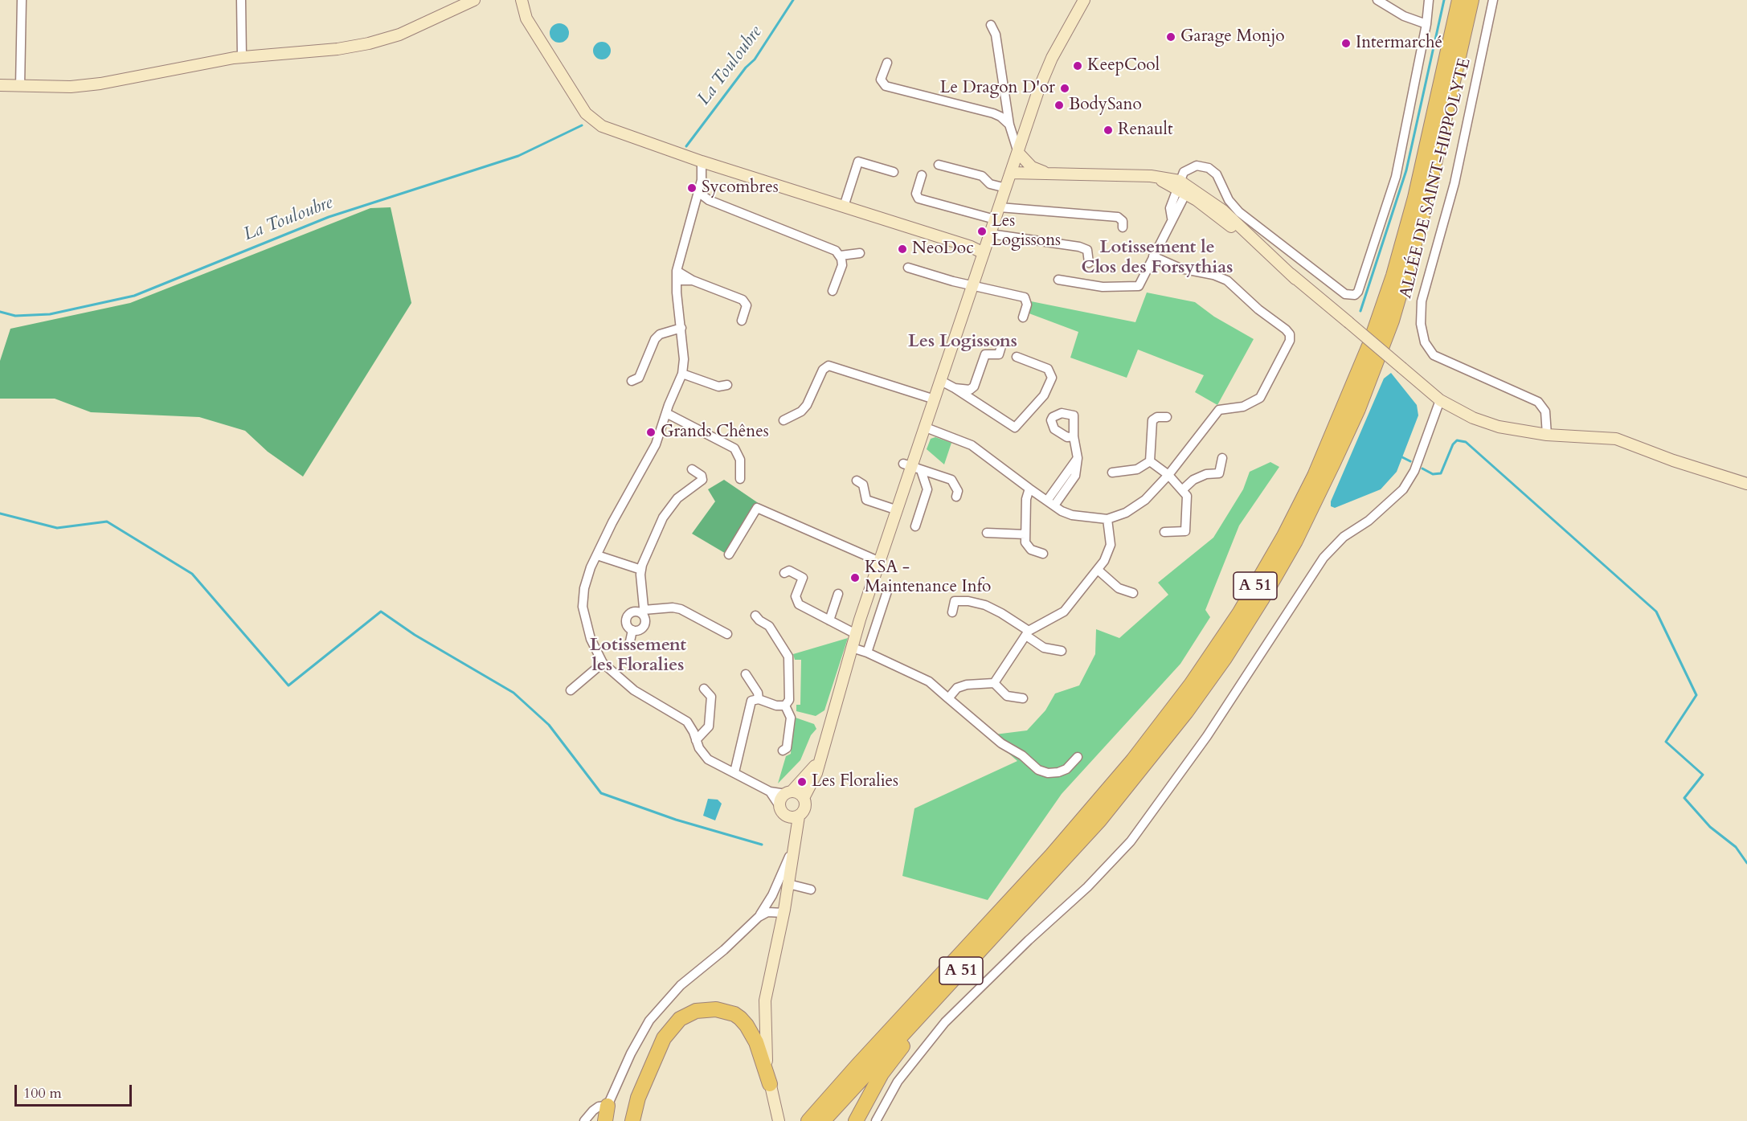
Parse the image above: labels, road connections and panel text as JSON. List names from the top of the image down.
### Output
{
  "streets": {
    "highway": ["A 51"],
    "street": ["ALLÉE DE SAINT-HIPPOLYTE"]
  },
  "districts": ["Lotissement le Clos des Forsythias", "Les Logissons", "Lotissement les Floralies"],
  "water": ["La Touloubre"],
  "places": [
    "Garage Monjo",
    "Intermarché",
    "KeepCool",
    "Le Dragon D'or",
    "BodySano",
    "Renault",
    "Sycombres",
    "Les Logissons",
    "NeoDoc",
    "Grands Chênes",
    "KSA - Maintenance Info",
    "Les Floralies"
  ],
  "scale_bar": "100 m"
}
